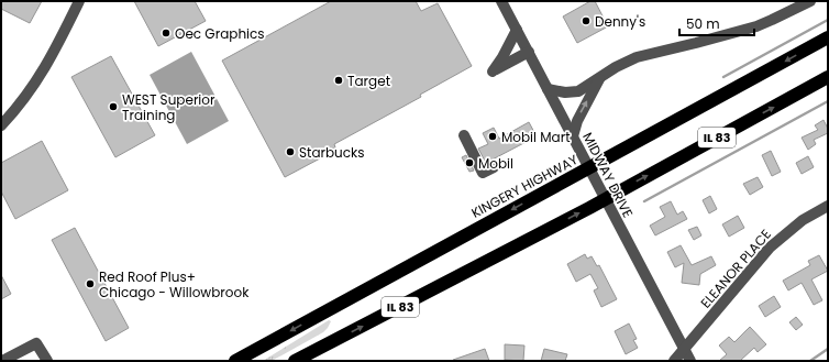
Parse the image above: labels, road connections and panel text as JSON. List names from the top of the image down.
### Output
{
  "streets": {
    "highway": ["IL 83", "KINGERY HIGHWAY"],
    "street": ["MIDWAY DRIVE", "ELEANOR PLACE"]
  },
  "crossings": [
    ["IL 83", "MIDWAY DRIVE"],
    ["MIDWAY DRIVE", "KINGERY HIGHWAY"],
    ["MIDWAY DRIVE", "ELEANOR PLACE"]
  ],
  "places": [
    "Denny's",
    "Oec Graphics",
    "Target",
    "WEST Superior Training",
    "Mobil Mart",
    "Starbucks",
    "Mobil",
    "Red Roof Plus+ Chicago - Willowbrook"
  ],
  "scale_bar": "50 m"
}
